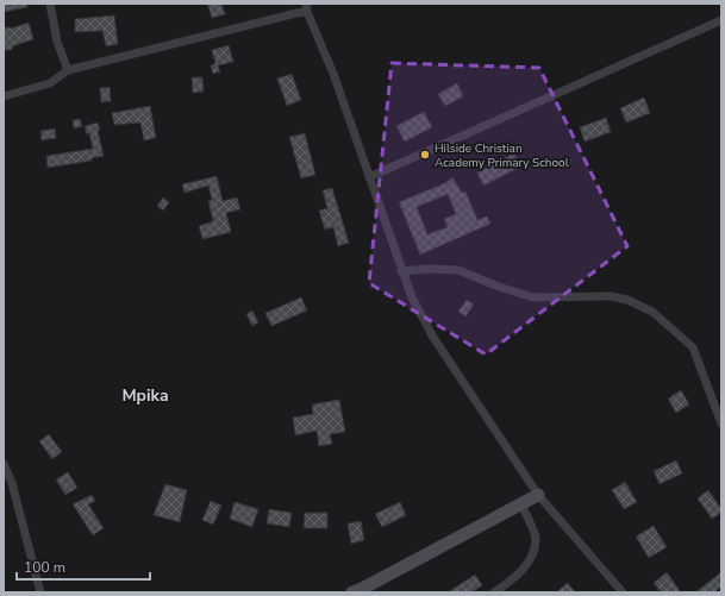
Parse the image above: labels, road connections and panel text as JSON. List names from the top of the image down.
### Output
{
  "districts": ["Mpika"],
  "places": ["Hilside Christian Academy Primary School"],
  "scale_bar": "100 m"
}
